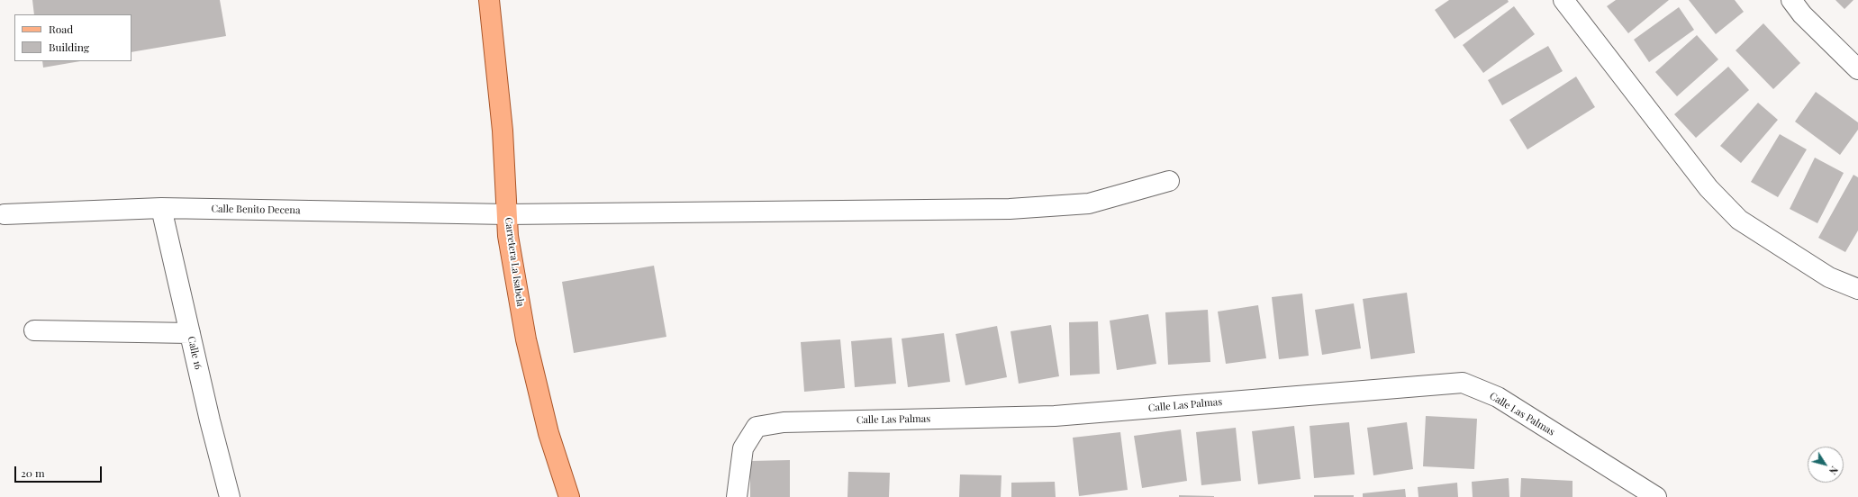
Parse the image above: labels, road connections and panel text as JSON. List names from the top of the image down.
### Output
{
  "streets": {
    "main road": ["Carretera La Isabela"],
    "street": ["Calle Benito Decena", "Calle 16", "Calle Las Palmas"]
  },
  "crossings": [
    ["Calle Benito Decena", "Carretera La Isabela"],
    ["Calle Benito Decena", "Calle 16"]
  ],
  "legend": ["Road", "Building"],
  "scale_bar": "20 m",
  "north": "bottom right"
}
